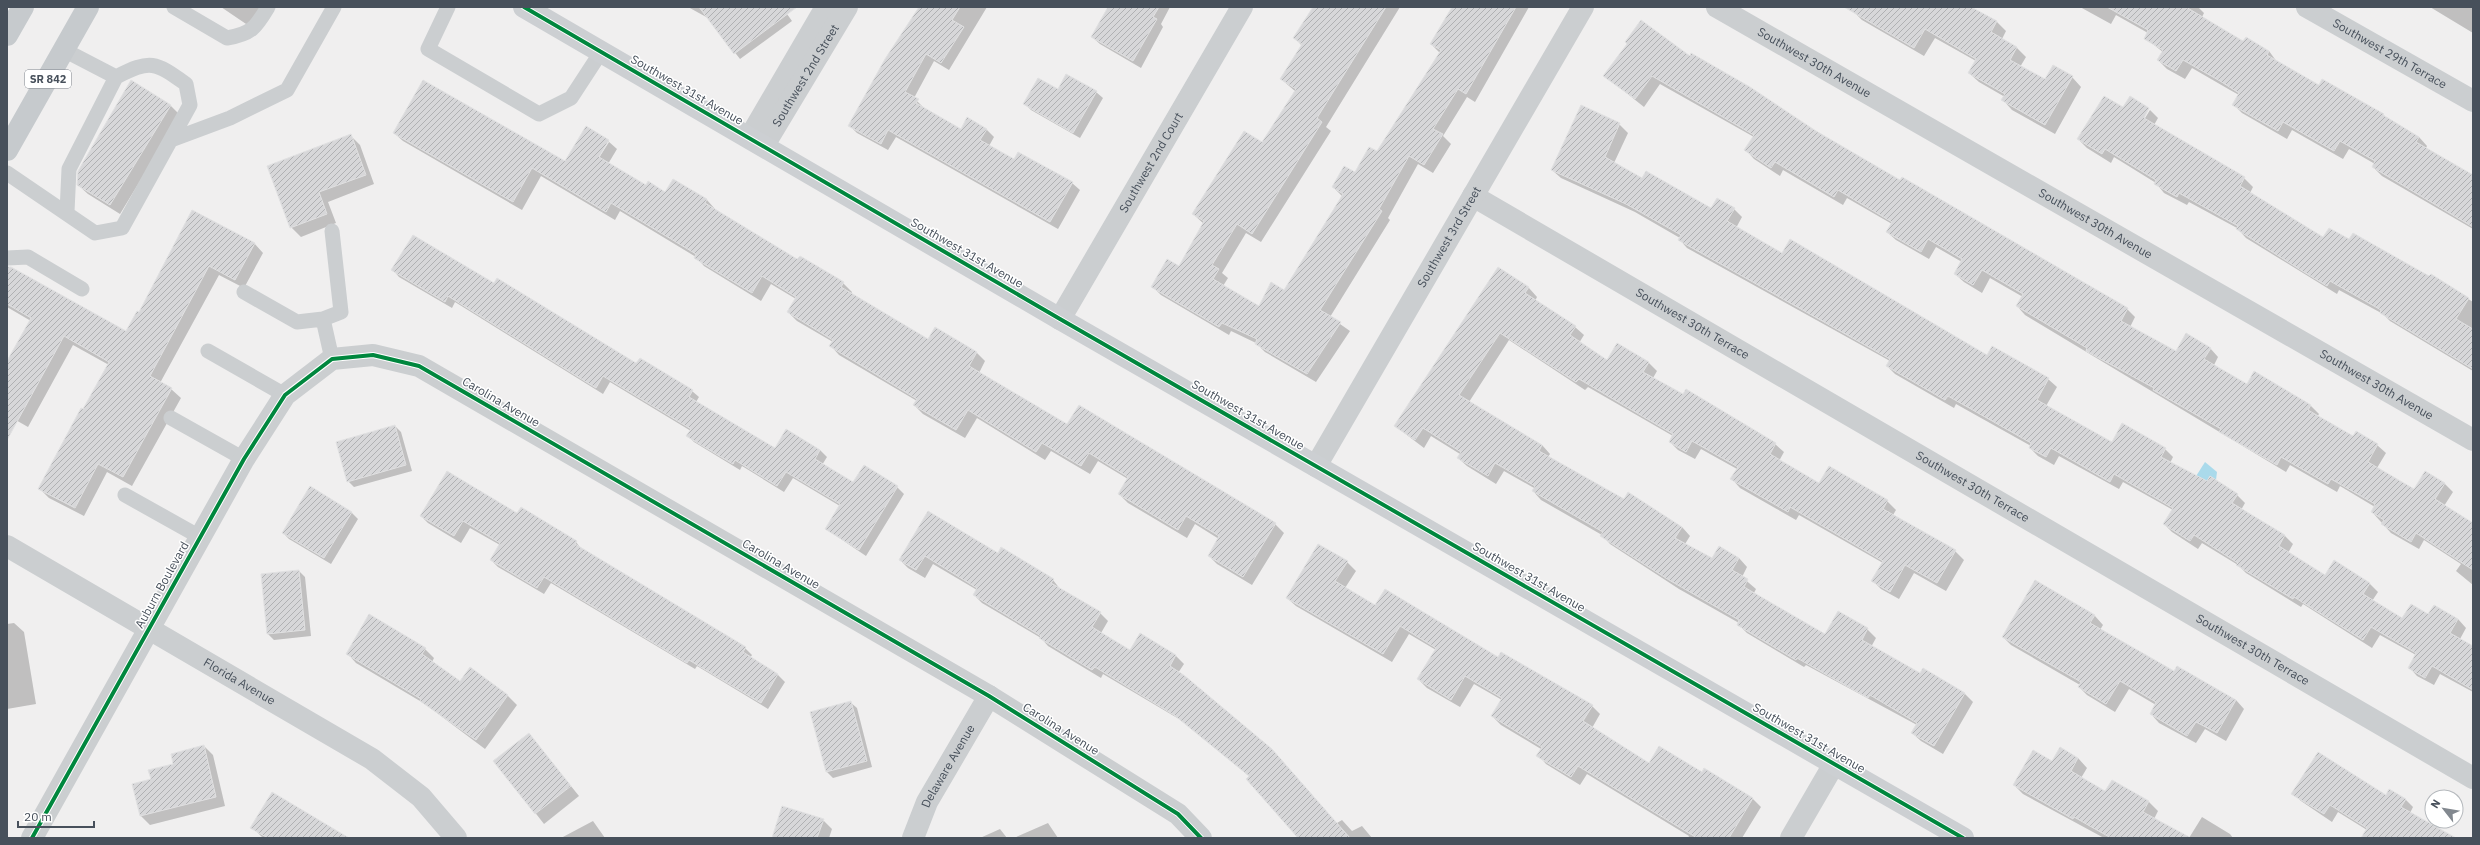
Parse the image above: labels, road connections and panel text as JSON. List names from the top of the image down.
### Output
{
  "streets": {
    "main road": ["SR 842", "Southwest 31st Avenue"],
    "street": [
      "Southwest 29th Terrace",
      "Southwest 30th Avenue",
      "Southwest 2nd Street",
      "Southwest 2nd Court",
      "Southwest 3rd Street",
      "Southwest 30th Terrace",
      "Carolina Avenue",
      "Auburn Boulevard",
      "Florida Avenue",
      "Delaware Avenue"
    ]
  },
  "crossings": [
    ["Southwest 2nd Street", "Southwest 31st Avenue"],
    ["Southwest 31st Avenue", "Southwest 2nd Court"],
    ["Southwest 31st Avenue", "Southwest 3rd Street"],
    ["Southwest 3rd Street", "Southwest 30th Terrace"],
    ["Carolina Avenue", "Auburn Boulevard"],
    ["Carolina Avenue", "Delaware Avenue"],
    ["Auburn Boulevard", "Florida Avenue"]
  ],
  "scale_bar": "20 m",
  "north": "top left"
}
